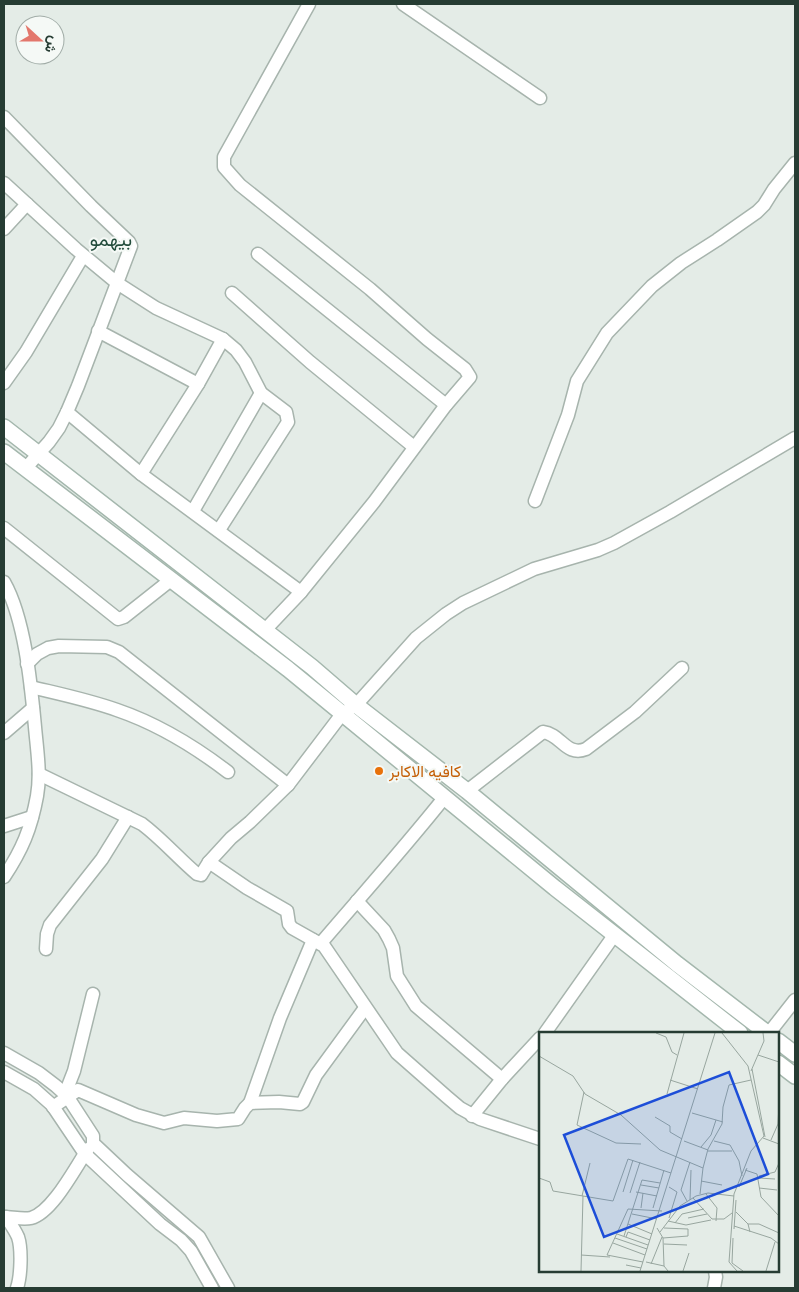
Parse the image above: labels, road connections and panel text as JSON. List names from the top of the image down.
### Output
{
  "districts": ["بيهمو"],
  "places": ["كافيه الاكابر"],
  "north": "right"
}
